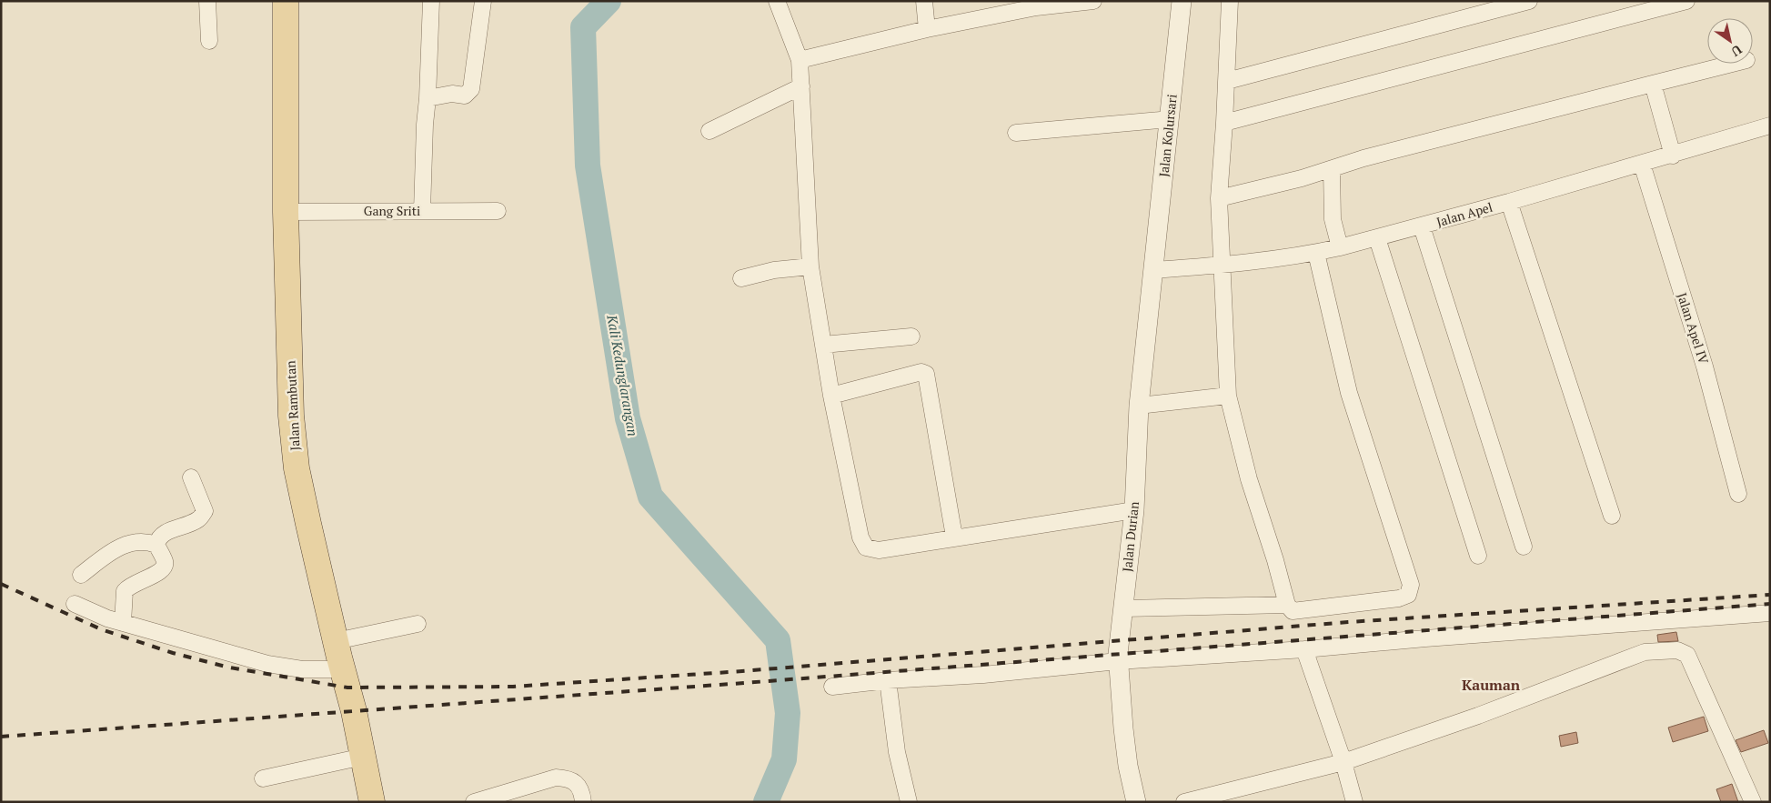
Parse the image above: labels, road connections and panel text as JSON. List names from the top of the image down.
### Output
{
  "streets": {
    "main road": ["Jalan Rambutan"],
    "street": [
      "Jalan Kolursari",
      "Gang Sriti",
      "Jalan Apel",
      "Jalan Apel IV",
      "Jalan Durian"
    ]
  },
  "crossings": [
    ["Jalan Kolursari", "Jalan Apel"],
    ["Jalan Kolursari", "Jalan Durian"],
    ["Gang Sriti", "Jalan Rambutan"],
    ["Jalan Apel", "Jalan Apel IV"],
    ["Jalan Apel", "Jalan Durian"]
  ],
  "districts": ["Kauman"],
  "water": ["Kali Kedunglarangan"],
  "north": "bottom right"
}
